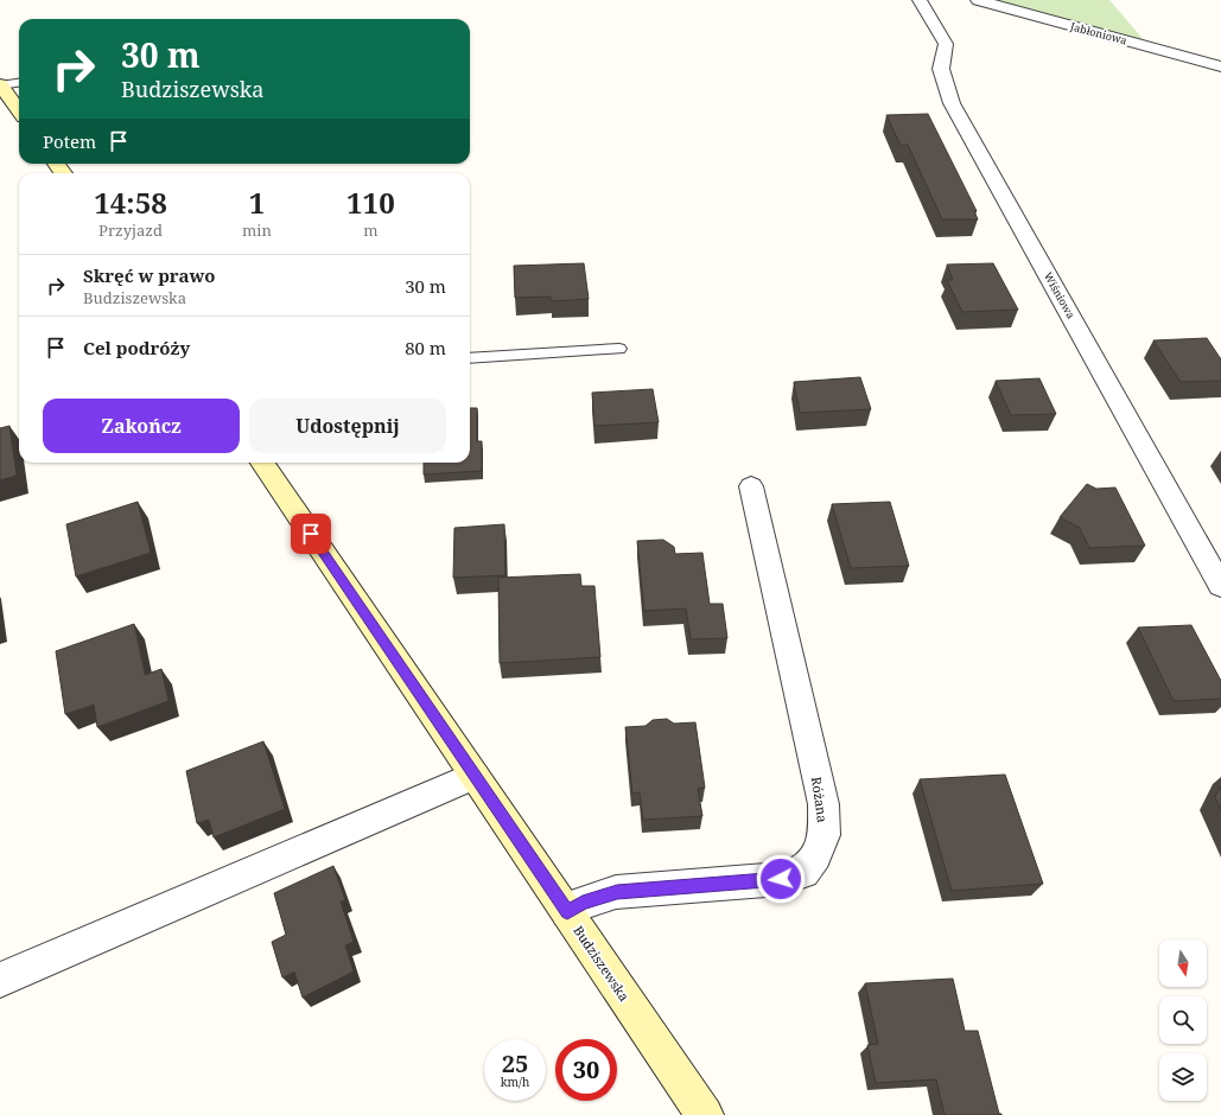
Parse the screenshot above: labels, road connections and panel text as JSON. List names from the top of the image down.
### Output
{
  "streets": {
    "street": [
      "Jabłoniowa",
      "Wiśniowa",
      "Różana",
      "Budziszewska"
    ]
  },
  "crossings": [
    ["Różana", "Budziszewska"]
  ],
  "north": "bottom",
  "page": {
    "turn": ["30 m", "Budziszewska"],
    "then": "Potem",
    "eta": [
      "14:58",
      "Przyjazd",
      "1",
      "min",
      "110",
      "m"
    ],
    "list": [
      {
        "name": "Skręć w prawo",
        "note": "Budziszewska",
        "value": "30 m"
      },
      {
        "name": "Cel podróży",
        "value": "80 m"
      }
    ],
    "buttons": ["Zakończ", "Udostępnij"],
    "speed": "25 km/h",
    "limit": "30"
  }
}
